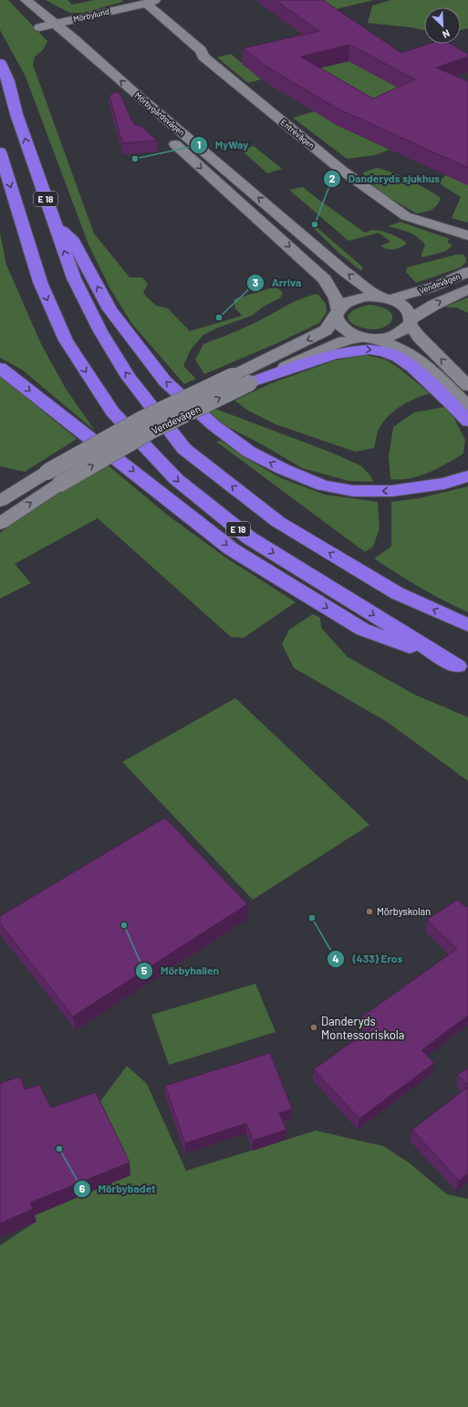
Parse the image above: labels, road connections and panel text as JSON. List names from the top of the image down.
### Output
{
  "streets": {
    "highway": ["E 18"],
    "street": [
      "Mörbylund",
      "Mörbygårdsvägen",
      "Entrévägen",
      "Vendevägen"
    ]
  },
  "crossings": [
    ["Mörbylund", "Mörbygårdsvägen"],
    ["Mörbylund", "Entrévägen"],
    ["Mörbygårdsvägen", "Vendevägen"]
  ],
  "places": [
    "MyWay",
    "Danderyds sjukhus",
    "Arriva",
    "Mörbyskolan",
    "(433) Eros",
    "Mörbyhallen",
    "Danderyds Montessoriskola",
    "Mörbybadet"
  ],
  "north": "bottom right"
}
